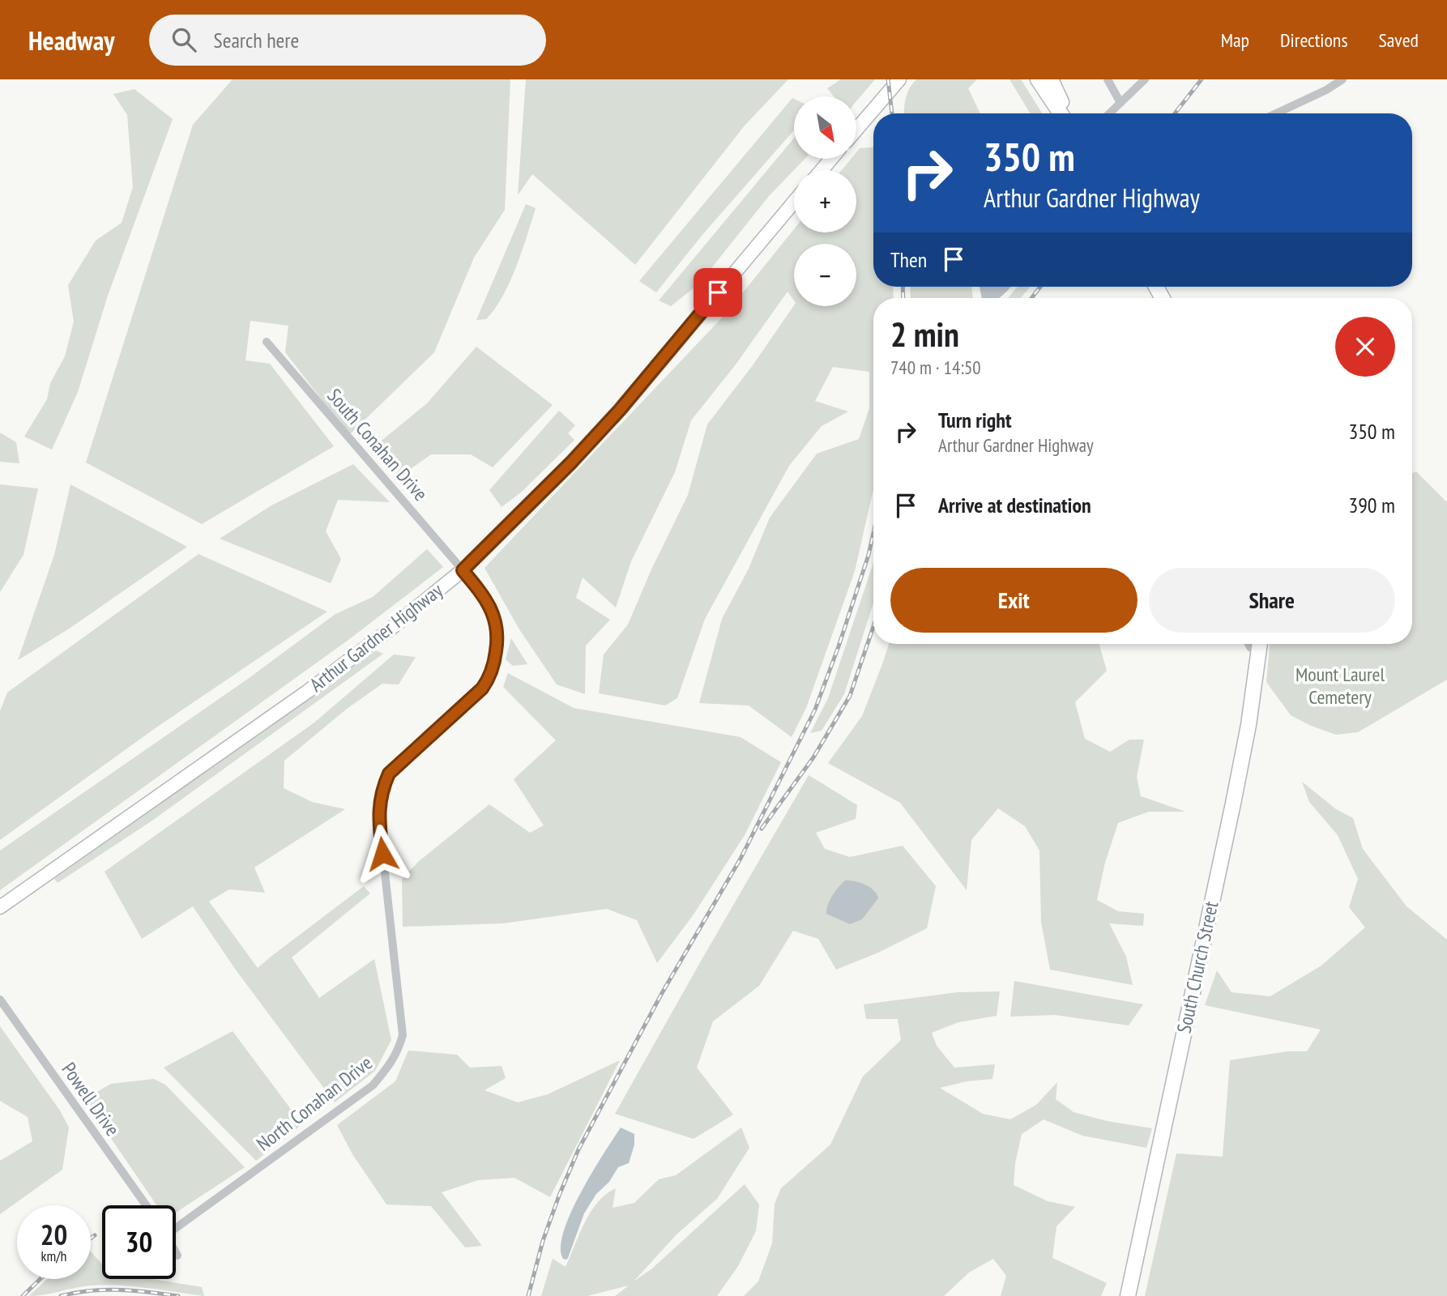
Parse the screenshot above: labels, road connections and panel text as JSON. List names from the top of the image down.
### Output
{
  "streets": {
    "highway": ["South Church Street"],
    "main road": ["Arthur Gardner Highway"],
    "street": ["South Conahan Drive", "Powell Drive", "North Conahan Drive"]
  },
  "crossings": [
    ["South Conahan Drive", "Arthur Gardner Highway"],
    ["South Conahan Drive", "North Conahan Drive"],
    ["Arthur Gardner Highway", "North Conahan Drive"]
  ],
  "parks": ["Mount Laurel Cemetery"],
  "north": "bottom right",
  "page": {
    "header": "Headway",
    "search": "Search here",
    "nav": ["Map", "Directions", "Saved"],
    "map_buttons": ["+", "−"],
    "turn": ["350 m", "Arthur Gardner Highway"],
    "then": "Then",
    "heading": ["2 min", "740 m · 14:50"],
    "list": [
      {
        "name": "Turn right",
        "note": "Arthur Gardner Highway",
        "value": "350 m"
      },
      {
        "name": "Arrive at destination",
        "value": "390 m"
      }
    ],
    "buttons": ["Exit", "Share"],
    "speed": "20 km/h",
    "limit": "30"
  }
}
